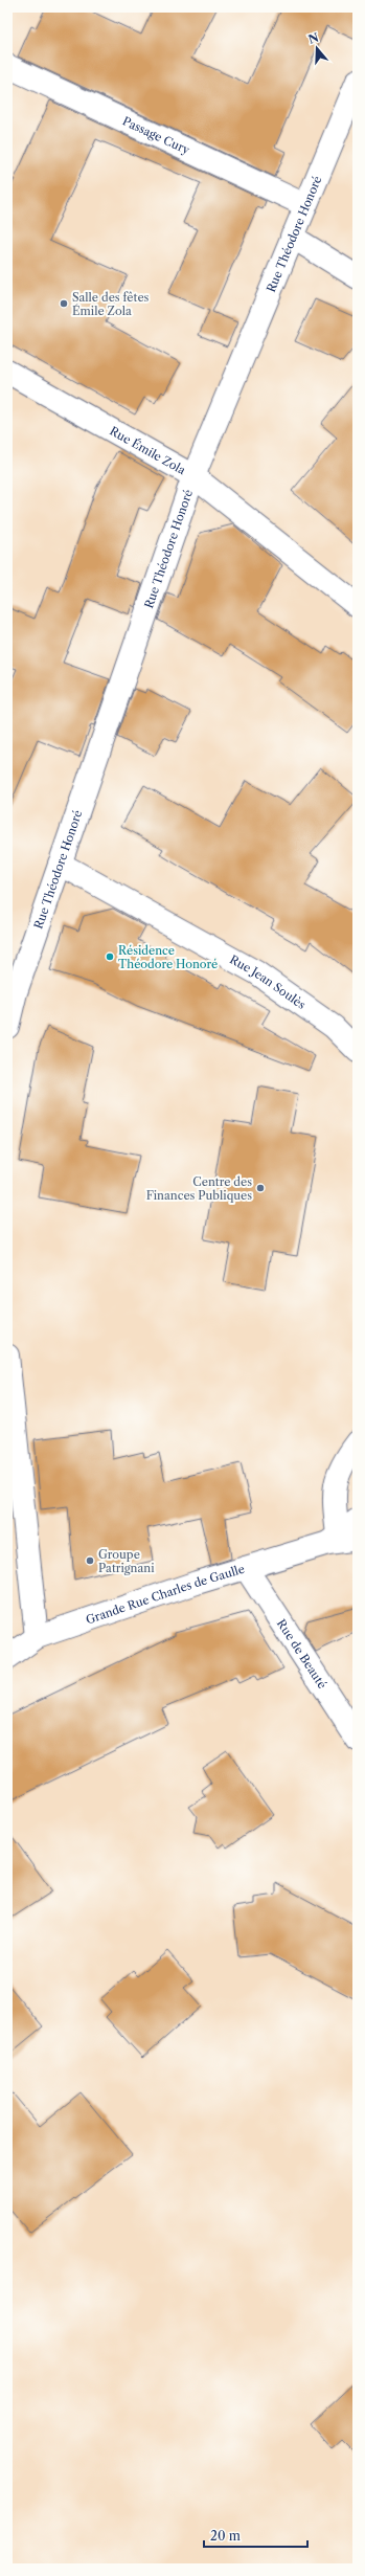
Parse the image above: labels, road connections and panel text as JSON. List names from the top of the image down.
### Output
{
  "streets": {
    "street": [
      "Passage Cury",
      "Rue Théodore Honoré",
      "Rue Émile Zola",
      "Rue Jean Soulès",
      "Grande Rue Charles de Gaulle",
      "Rue de Beauté"
    ]
  },
  "crossings": [
    ["Passage Cury", "Rue Théodore Honoré"],
    ["Rue Théodore Honoré", "Rue Émile Zola"],
    ["Rue Théodore Honoré", "Rue Jean Soulès"],
    ["Grande Rue Charles de Gaulle", "Rue de Beauté"]
  ],
  "places": [
    "Salle des fêtes Émile Zola",
    "Résidence Théodore Honoré",
    "Centre des Finances Publiques",
    "Groupe Patrignani"
  ],
  "scale_bar": "20 m",
  "north": "top"
}
